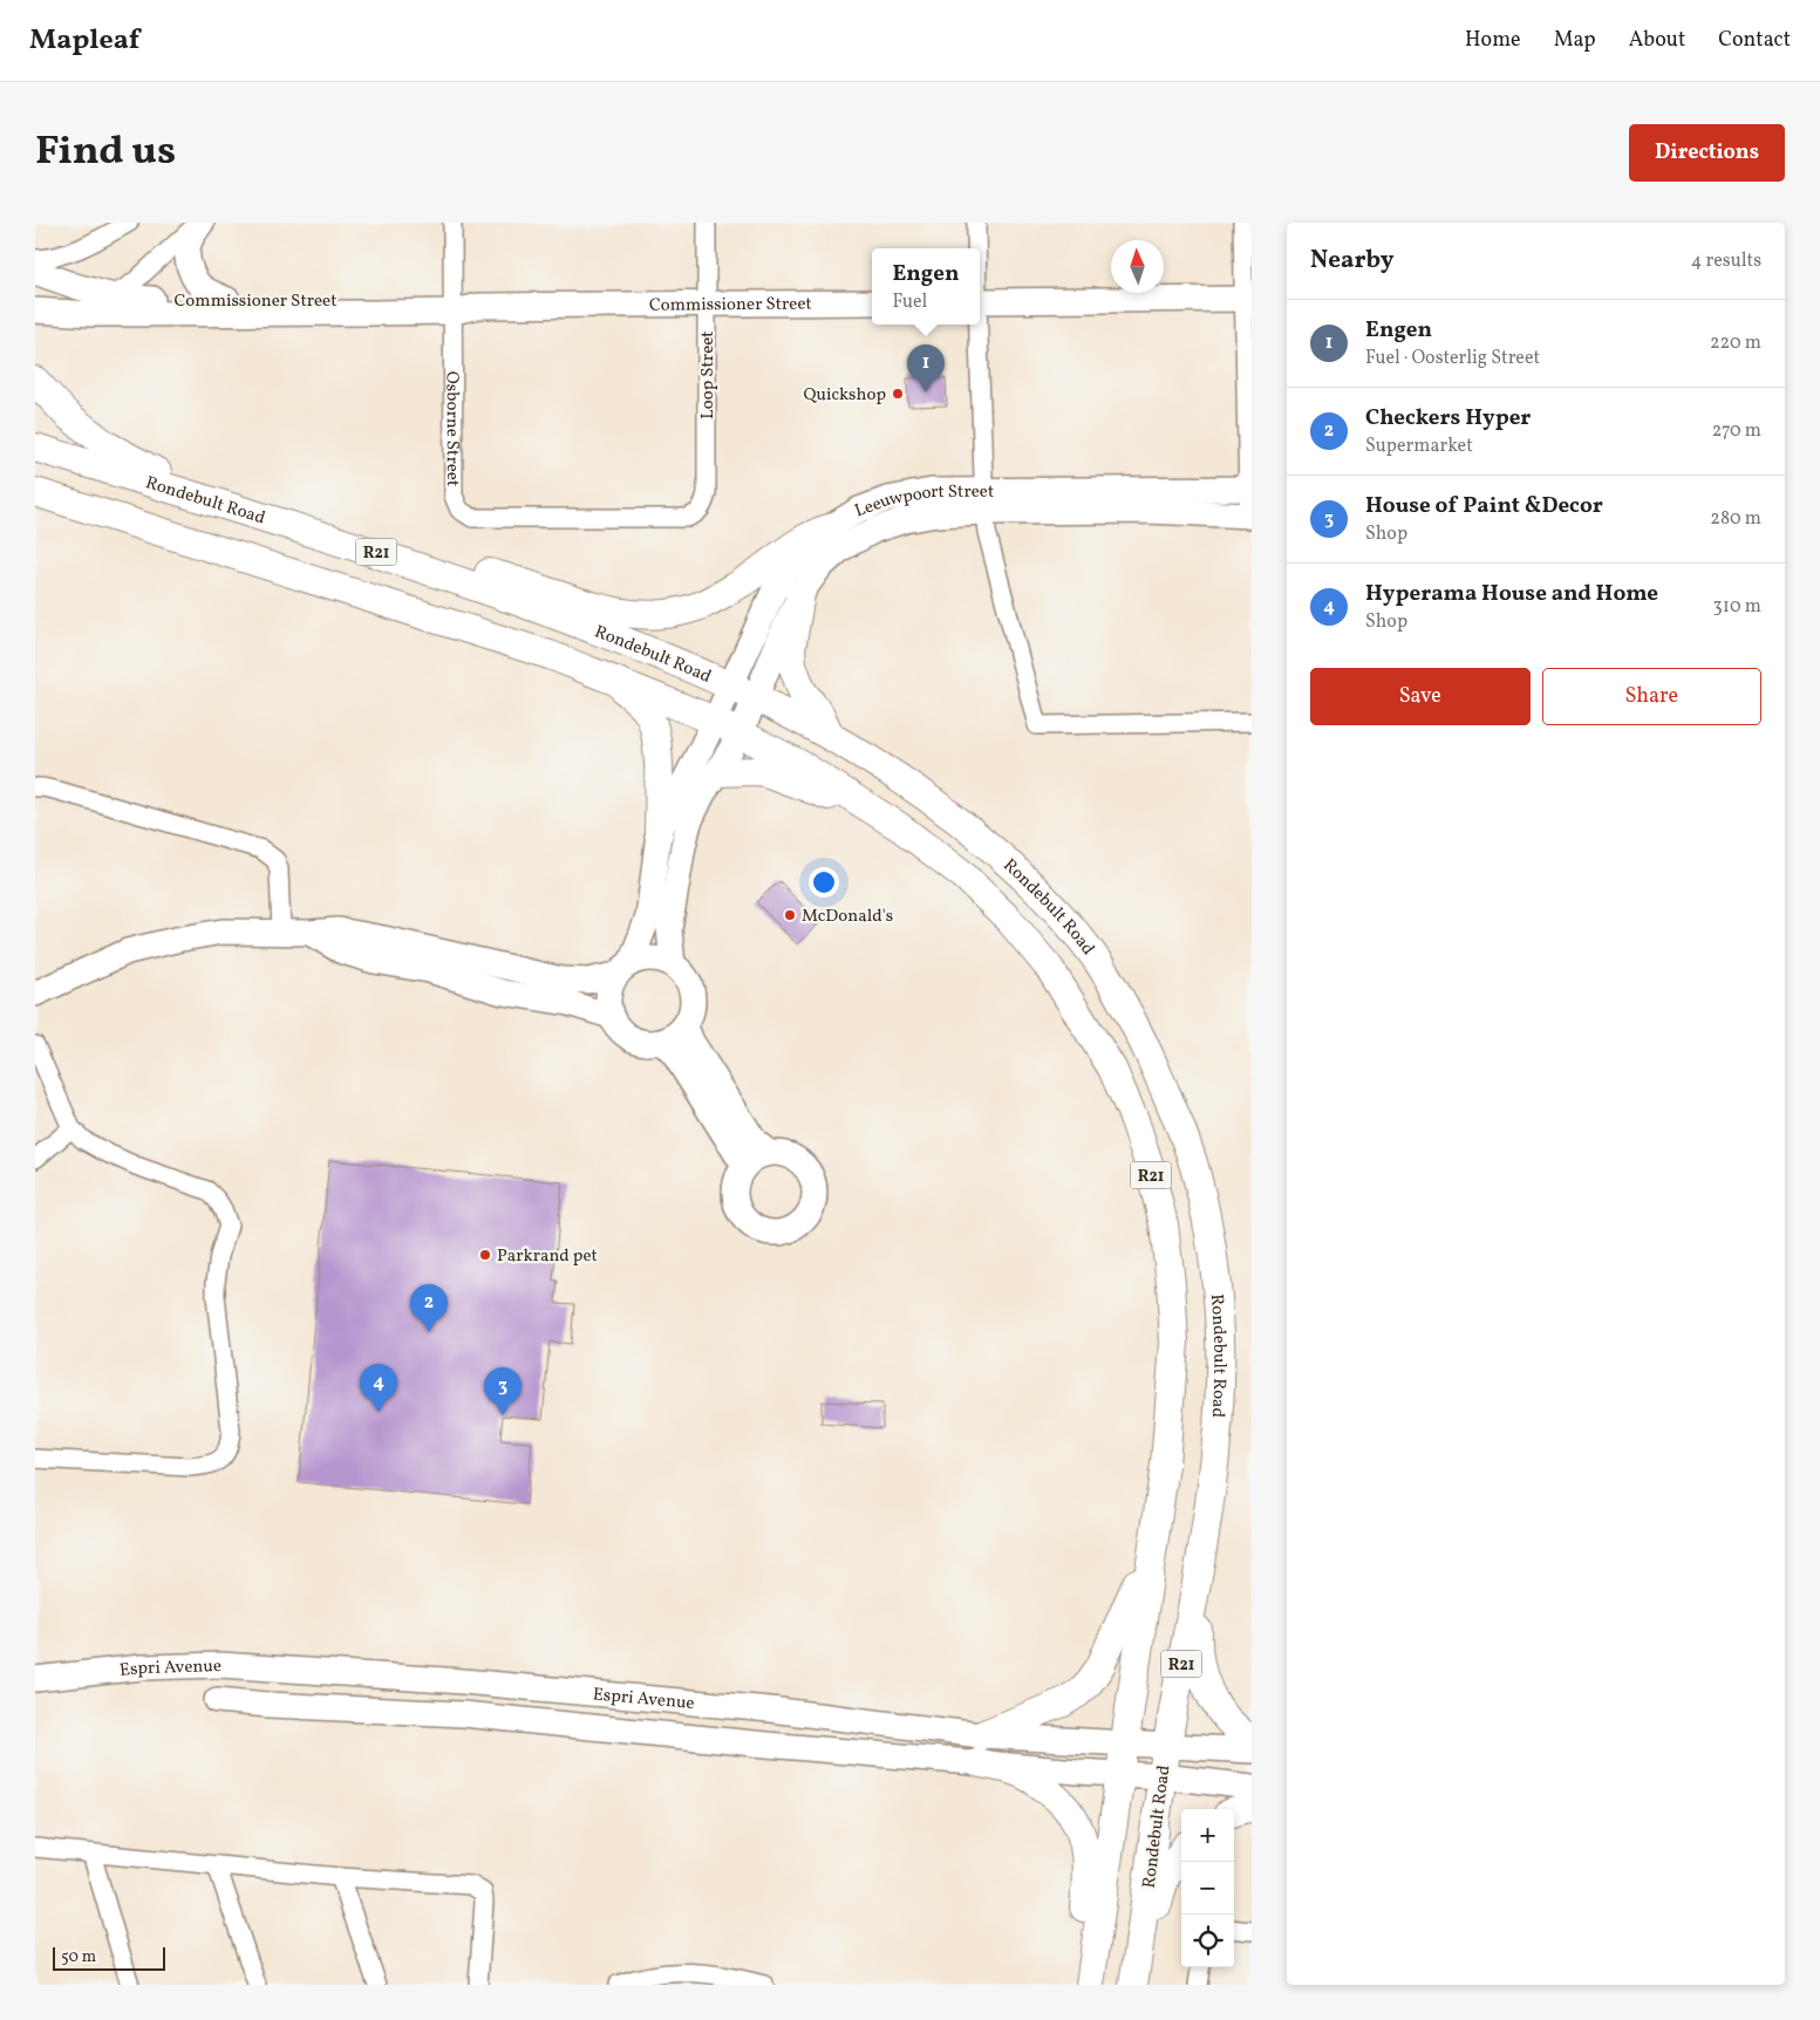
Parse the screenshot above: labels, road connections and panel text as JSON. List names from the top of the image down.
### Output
{
  "streets": {
    "main road": ["Rondebult Road", "R21"],
    "street": [
      "Commissioner Street",
      "Loop Street",
      "Osborne Street",
      "Leeuwpoort Street",
      "Espri Avenue"
    ]
  },
  "crossings": [
    ["Commissioner Street", "Loop Street"],
    ["Commissioner Street", "Osborne Street"],
    ["Loop Street", "Osborne Street"],
    ["Rondebult Road", "Leeuwpoort Street"],
    ["Rondebult Road", "Espri Avenue"],
    ["Leeuwpoort Street", "R21"],
    ["R21", "Espri Avenue"]
  ],
  "places": ["Quickshop", "McDonald's", "Parkrand pet"],
  "scale_bar": "50 m",
  "north": "top",
  "page": {
    "header": "Mapleaf",
    "nav": [
      "Home",
      "Map",
      "About",
      "Contact"
    ],
    "title": "Find us",
    "buttons": [
      "Directions",
      ["Save", "Share"]
    ],
    "heading": ["Nearby", "4 results"],
    "popup": ["Engen", "Fuel"],
    "list": [
      {
        "mark": "1",
        "name": "Engen",
        "note": "Fuel · Oosterlig Street",
        "value": "220 m"
      },
      {
        "mark": "2",
        "name": "Checkers Hyper",
        "note": "Supermarket",
        "value": "270 m"
      },
      {
        "mark": "3",
        "name": "House of Paint &Decor",
        "note": "Shop",
        "value": "280 m"
      },
      {
        "mark": "4",
        "name": "Hyperama House and Home",
        "note": "Shop",
        "value": "310 m"
      }
    ],
    "pins": [
      "1",
      "2",
      "4",
      "3"
    ],
    "map_buttons": ["+", "−"],
    "scale": "50 m"
  }
}
